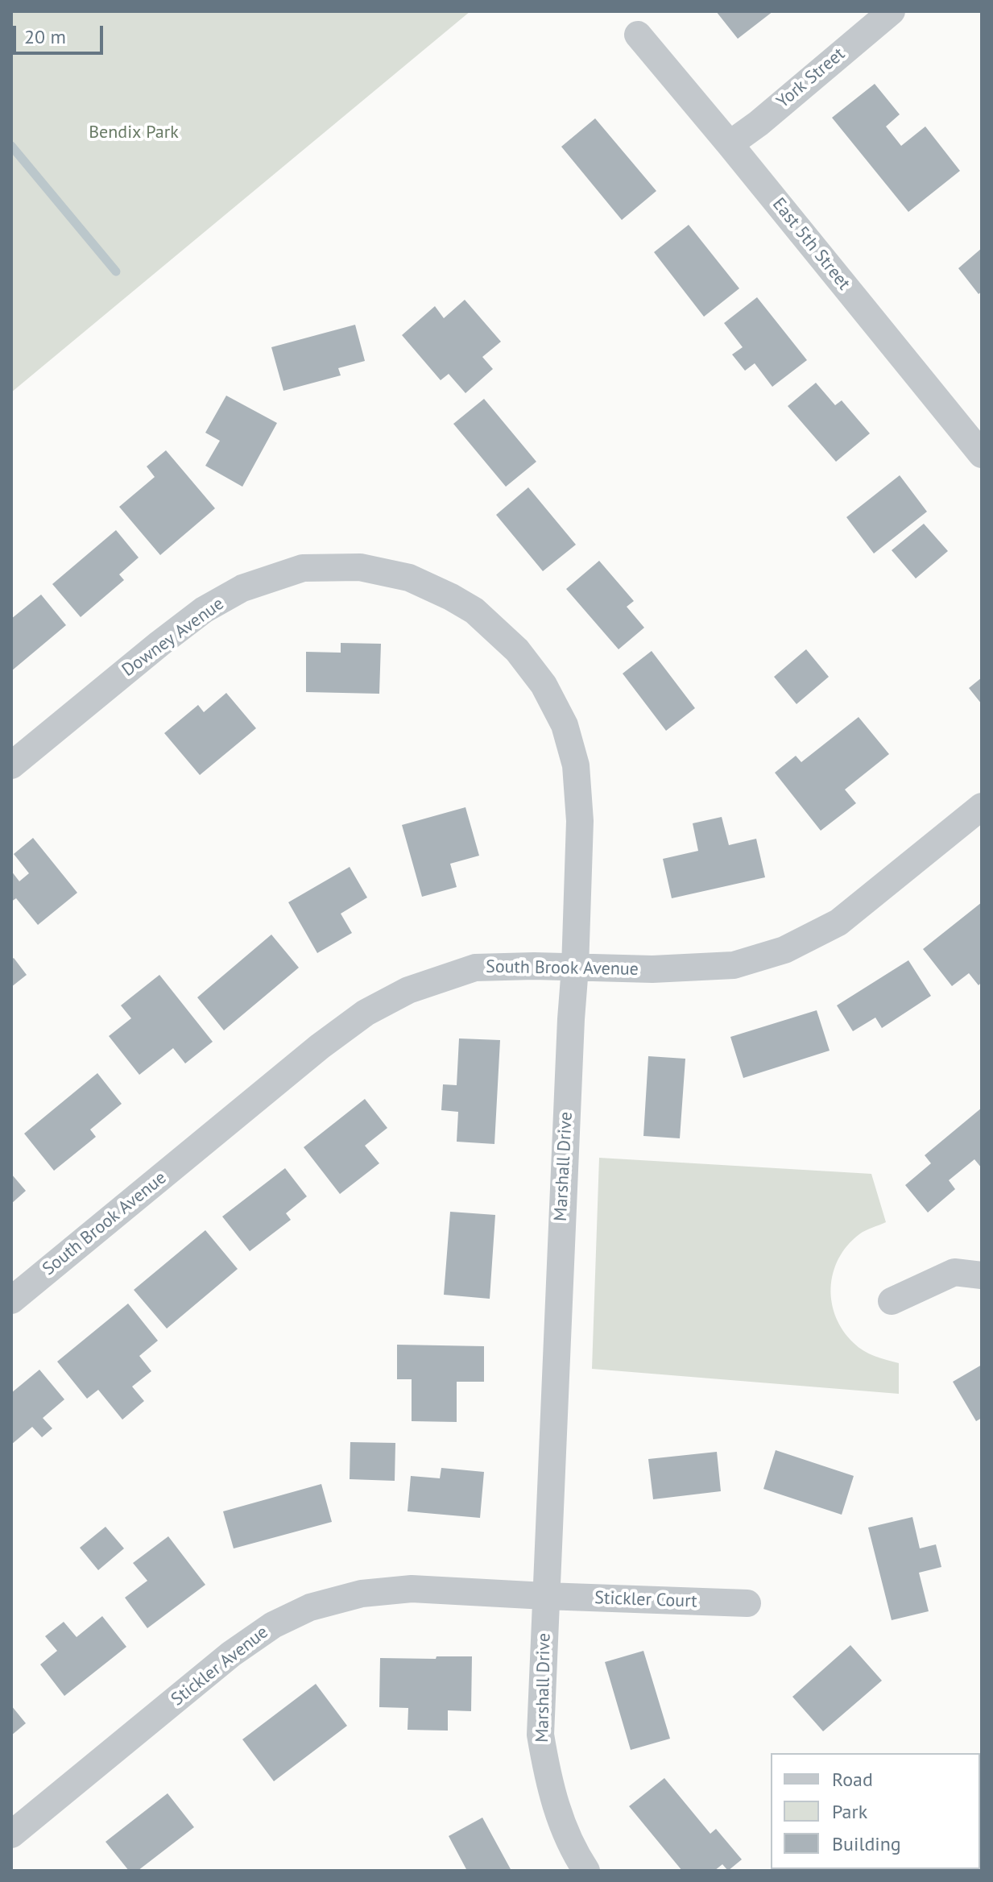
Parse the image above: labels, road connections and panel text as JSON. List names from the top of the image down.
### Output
{
  "streets": {
    "street": [
      "York Street",
      "East 5th Street",
      "Downey Avenue",
      "South Brook Avenue",
      "Marshall Drive",
      "Stickler Court",
      "Stickler Avenue"
    ]
  },
  "crossings": [
    ["York Street", "East 5th Street"],
    ["Downey Avenue", "Marshall Drive"],
    ["South Brook Avenue", "Marshall Drive"],
    ["Marshall Drive", "Stickler Court"],
    ["Marshall Drive", "Stickler Avenue"],
    ["Stickler Court", "Stickler Avenue"]
  ],
  "parks": ["Bendix Park"],
  "legend": ["Road", "Park", "Building"],
  "scale_bar": "20 m"
}
